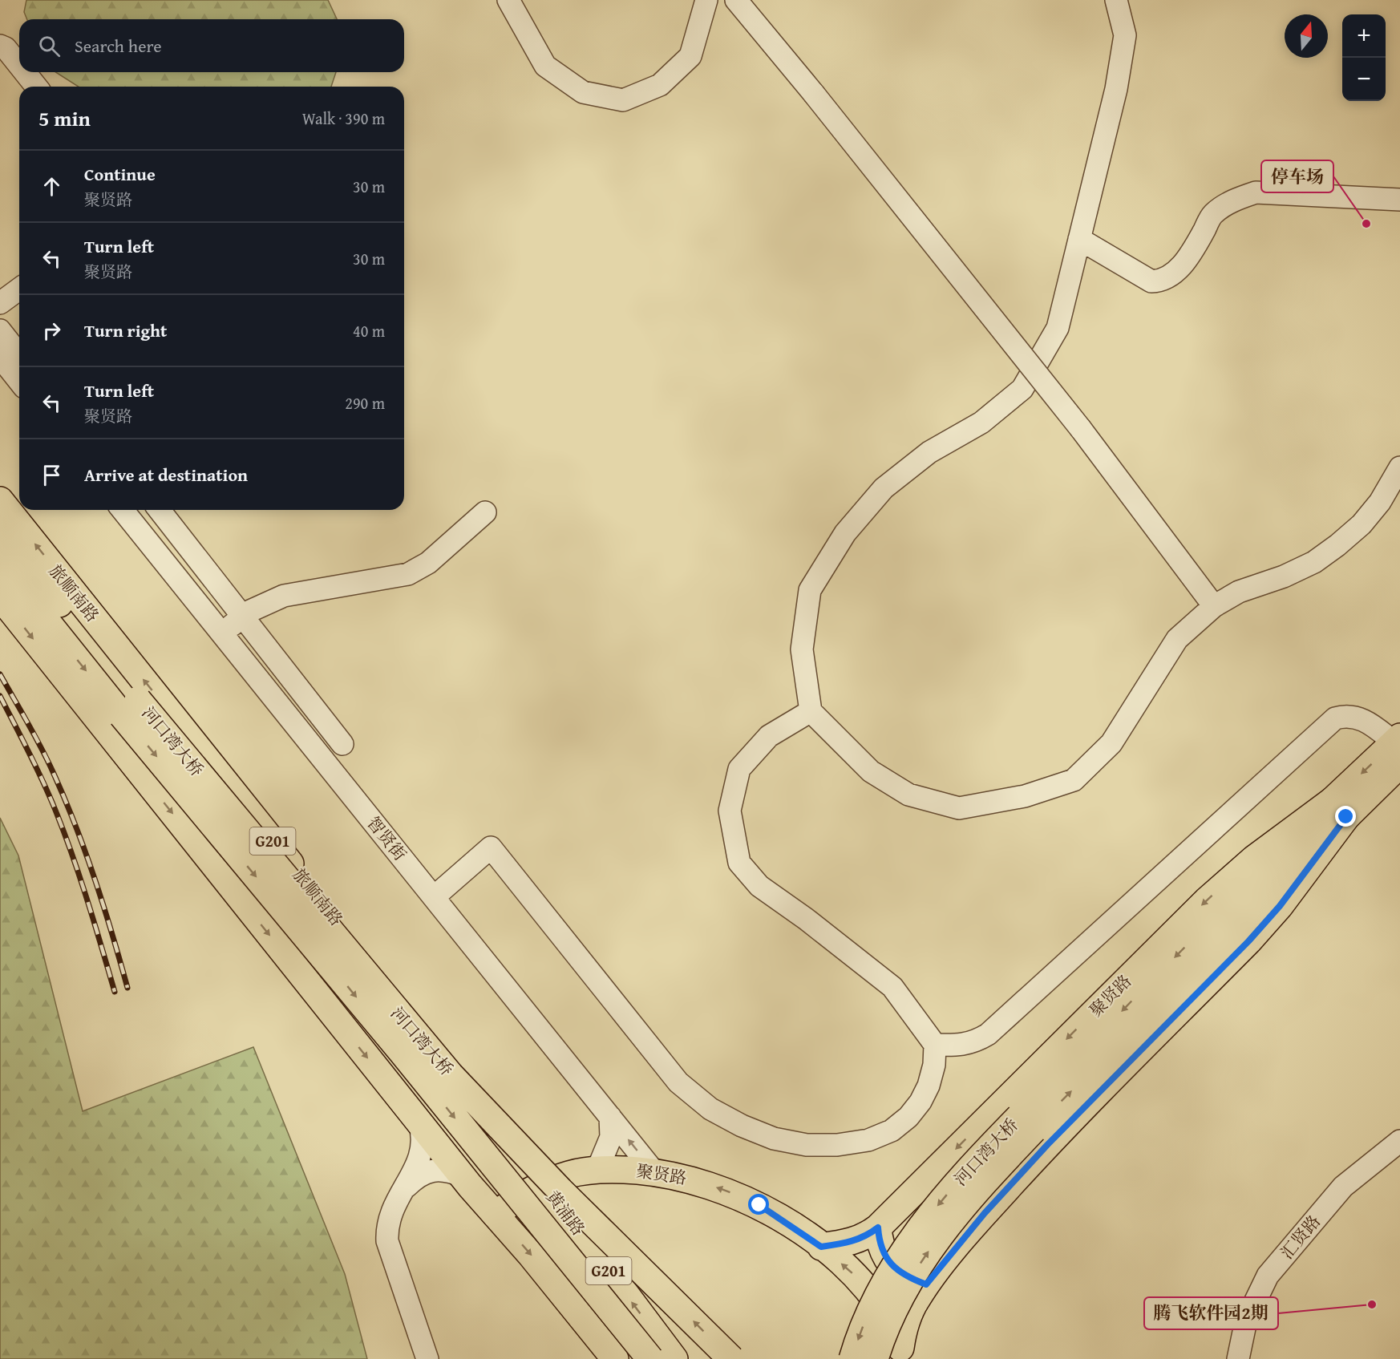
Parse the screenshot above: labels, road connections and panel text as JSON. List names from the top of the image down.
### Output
{
  "streets": {
    "main road": [
      "旅顺南路",
      "河口湾大桥",
      "G201",
      "聚贤路",
      "黄浦路"
    ],
    "street": ["智贤街", "汇贤路"]
  },
  "crossings": [
    ["旅顺南路", "聚贤路"],
    ["旅顺南路", "黄浦路"],
    ["河口湾大桥", "聚贤路"],
    ["智贤街", "聚贤路"],
    ["G201", "聚贤路"],
    ["聚贤路", "黄浦路"]
  ],
  "places": ["停车场", "腾飞软件园2期"],
  "north": "top",
  "page": {
    "map_buttons": ["+", "−"],
    "search": "Search here",
    "heading": ["5 min", "Walk · 390 m"],
    "list": [
      ["Continue", "聚贤路", "30 m"],
      ["Turn left", "聚贤路", "30 m"],
      ["Turn right", "40 m"],
      ["Turn left", "聚贤路", "290 m"],
      "Arrive at destination"
    ]
  }
}
